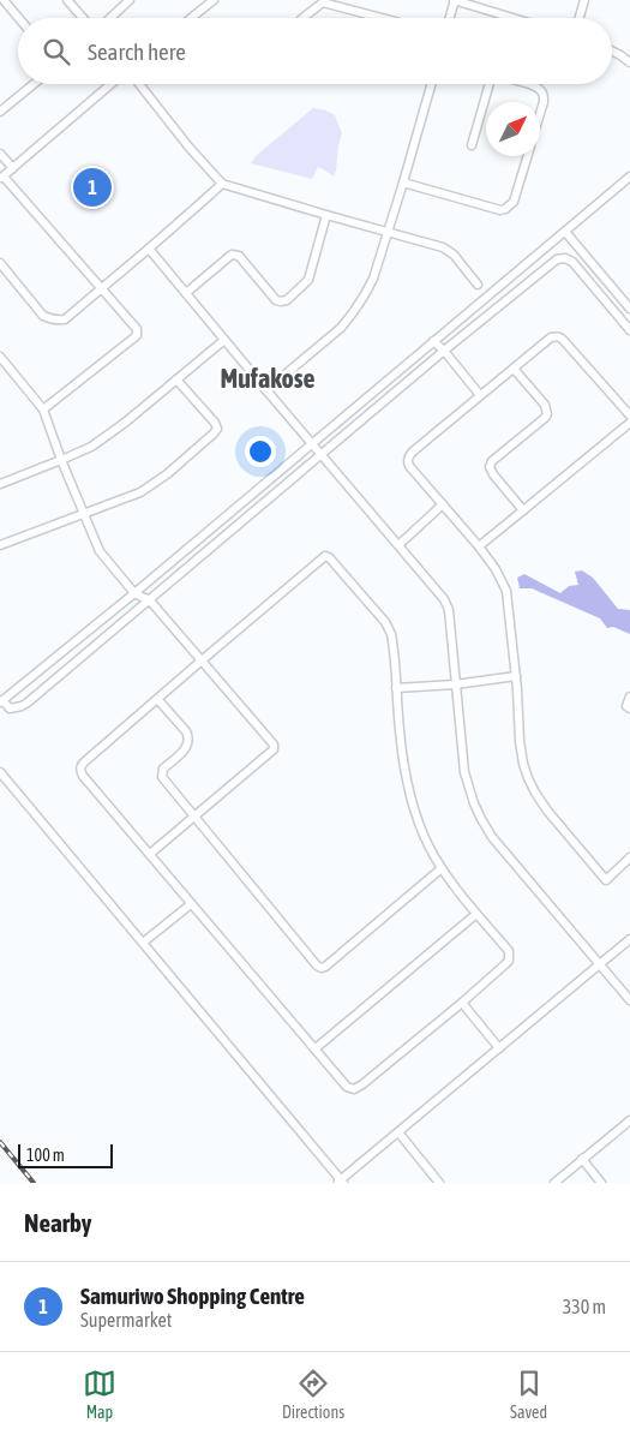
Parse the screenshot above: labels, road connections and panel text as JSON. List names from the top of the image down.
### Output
{
  "districts": ["Mufakose"],
  "scale_bar": "100 m",
  "north": "top right",
  "page": {
    "search": "Search here",
    "pins": "1",
    "scale": "100 m",
    "heading": "Nearby",
    "list": [
      {
        "mark": "1",
        "name": "Samuriwo Shopping Centre",
        "note": "Supermarket",
        "value": "330 m"
      }
    ],
    "nav": ["Map", "Directions", "Saved"]
  }
}
